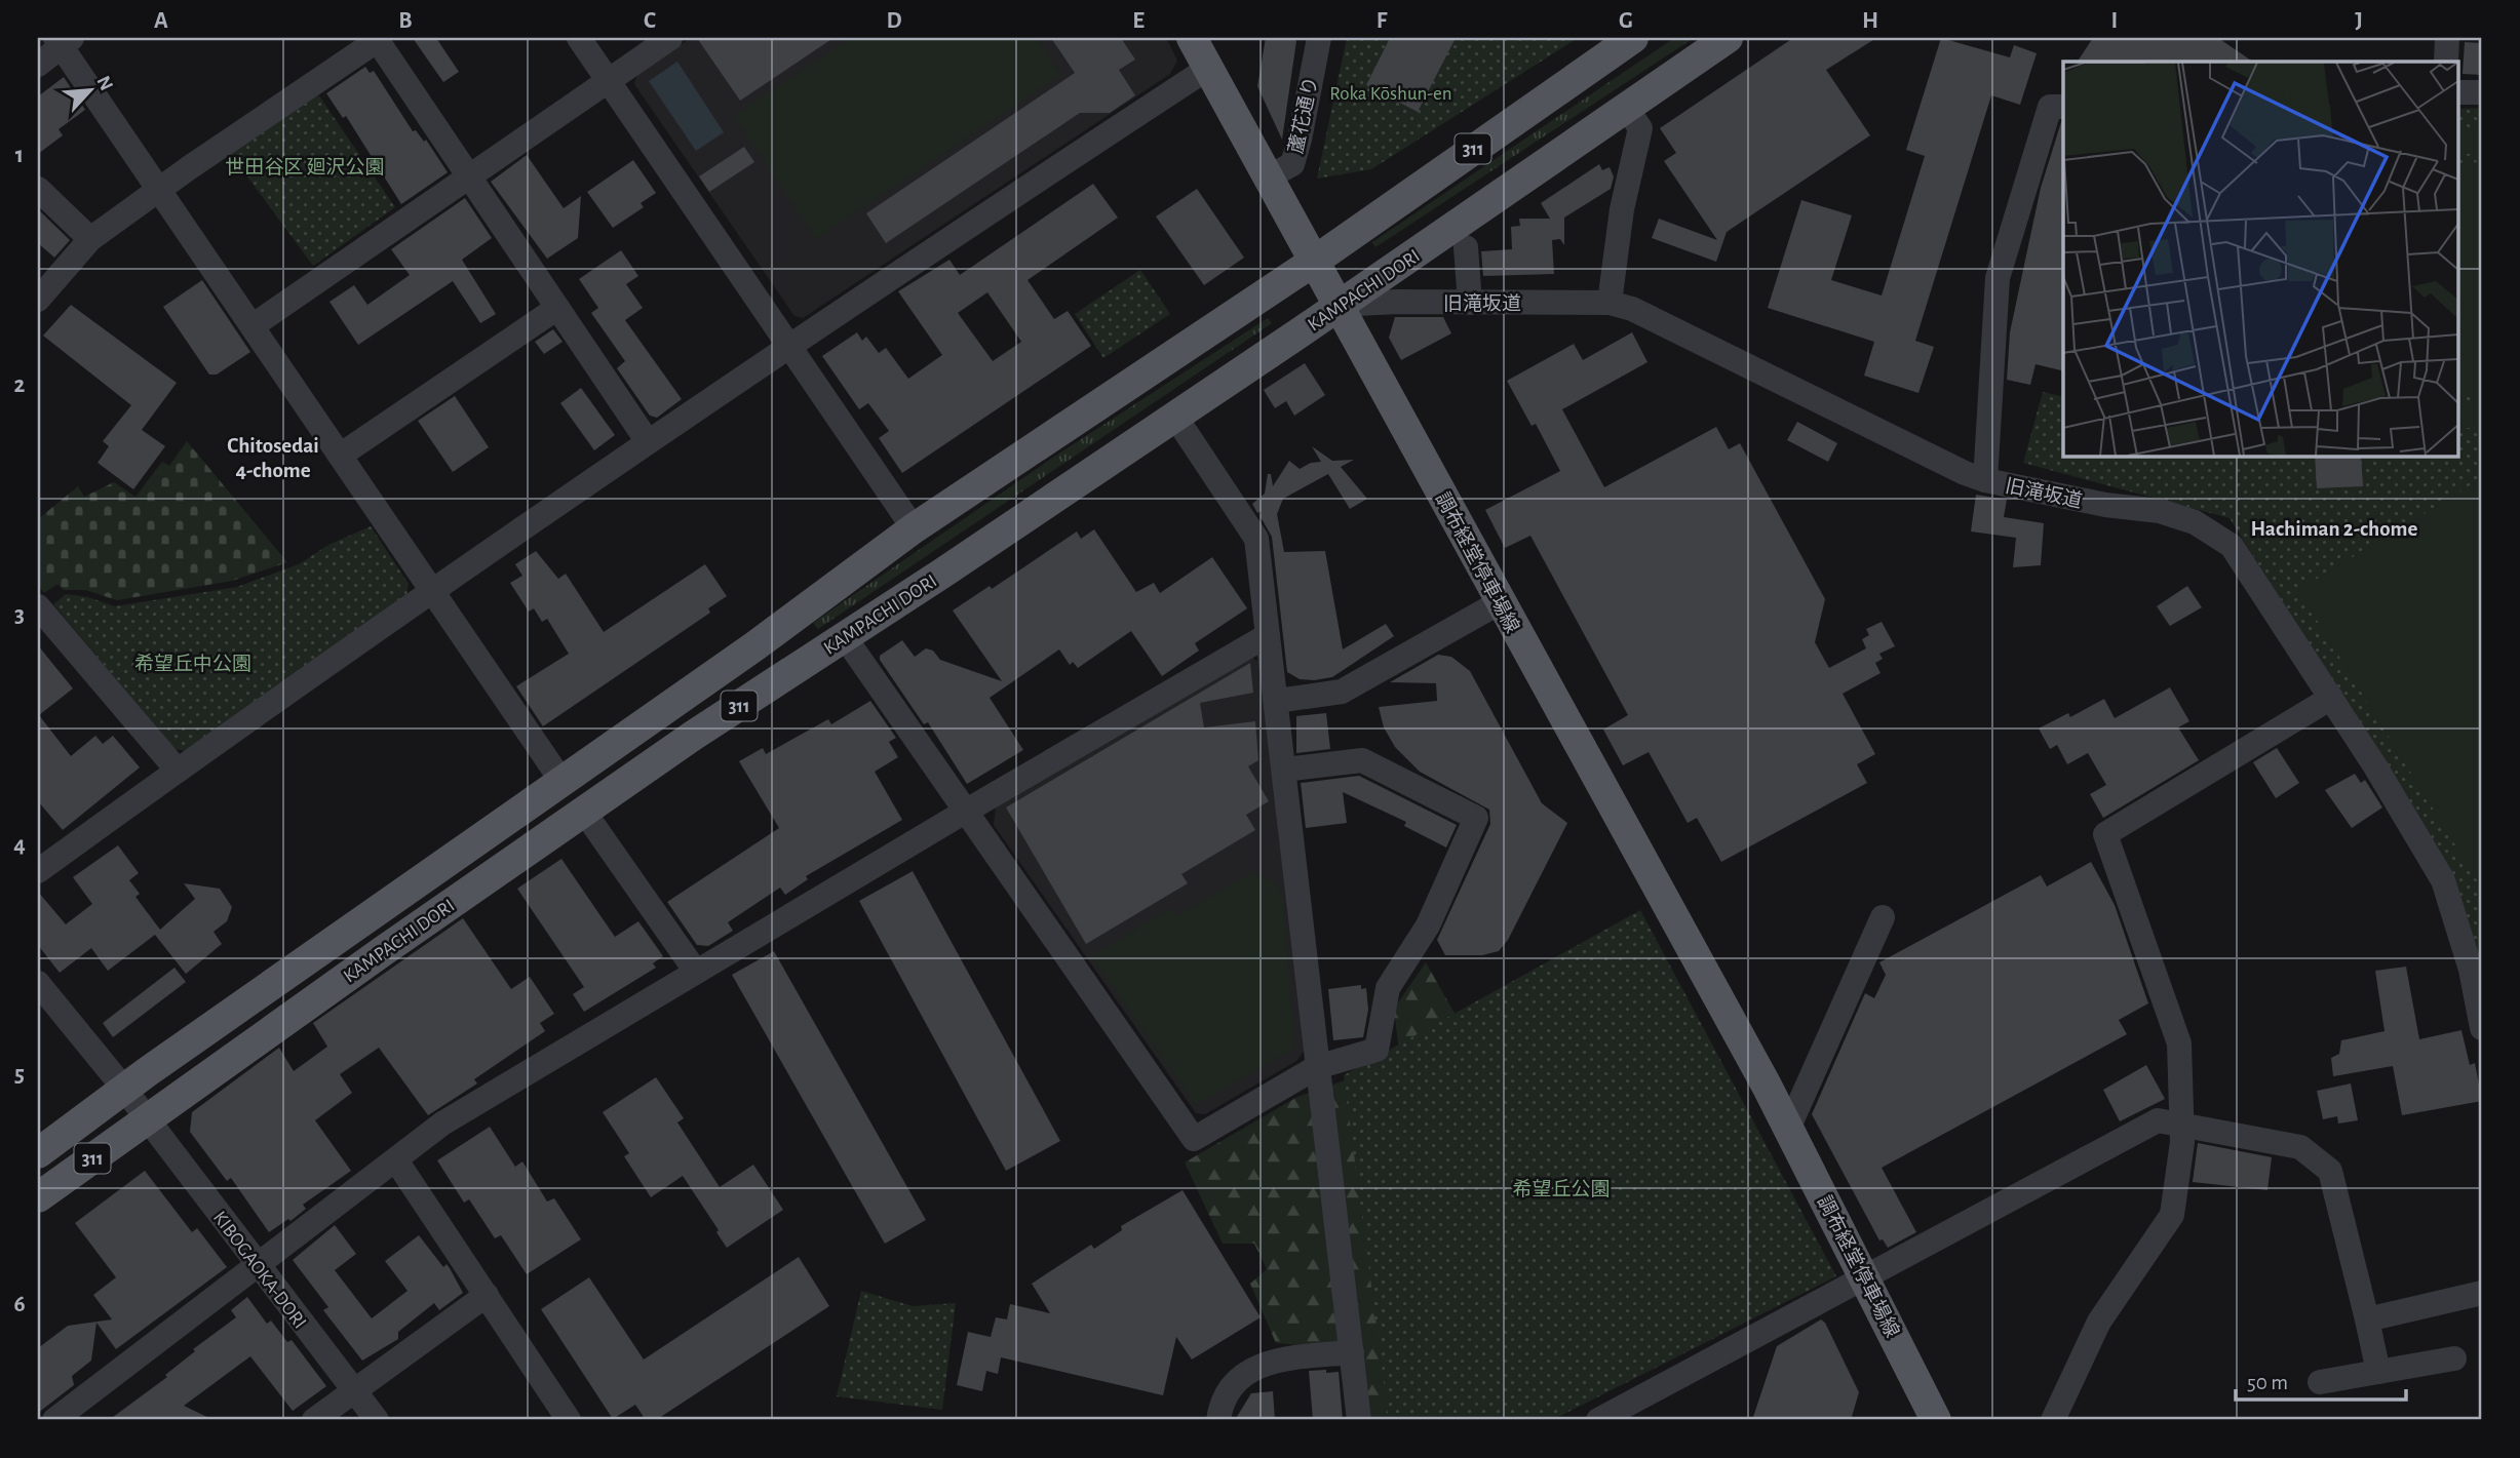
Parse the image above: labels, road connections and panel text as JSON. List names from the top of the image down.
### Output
{
  "streets": {
    "main road": ["311", "KAMPACHI DORI", "調布経堂停車場線"],
    "street": ["蘆花通り", "旧滝坂道", "KIBOGAOKA-DORI"]
  },
  "crossings": [
    ["蘆花通り", "調布経堂停車場線"],
    ["KAMPACHI DORI", "旧滝坂道"],
    ["KAMPACHI DORI", "調布経堂停車場線"],
    ["KAMPACHI DORI", "KIBOGAOKA-DORI"],
    ["旧滝坂道", "調布経堂停車場線"]
  ],
  "districts": ["Chitosedai 4-chome", "Hachiman 2-chome"],
  "parks": [
    "Roka Kōshun-en",
    "世田谷区 廻沢公園",
    "希望丘中公園",
    "希望丘公園"
  ],
  "scale_bar": "50 m",
  "north": "top right",
  "grid": {
    "columns": [
      "A",
      "B",
      "C",
      "D",
      "E",
      "F",
      "G",
      "H",
      "I",
      "J"
    ],
    "rows": [
      "1",
      "2",
      "3",
      "4",
      "5",
      "6"
    ]
  }
}
